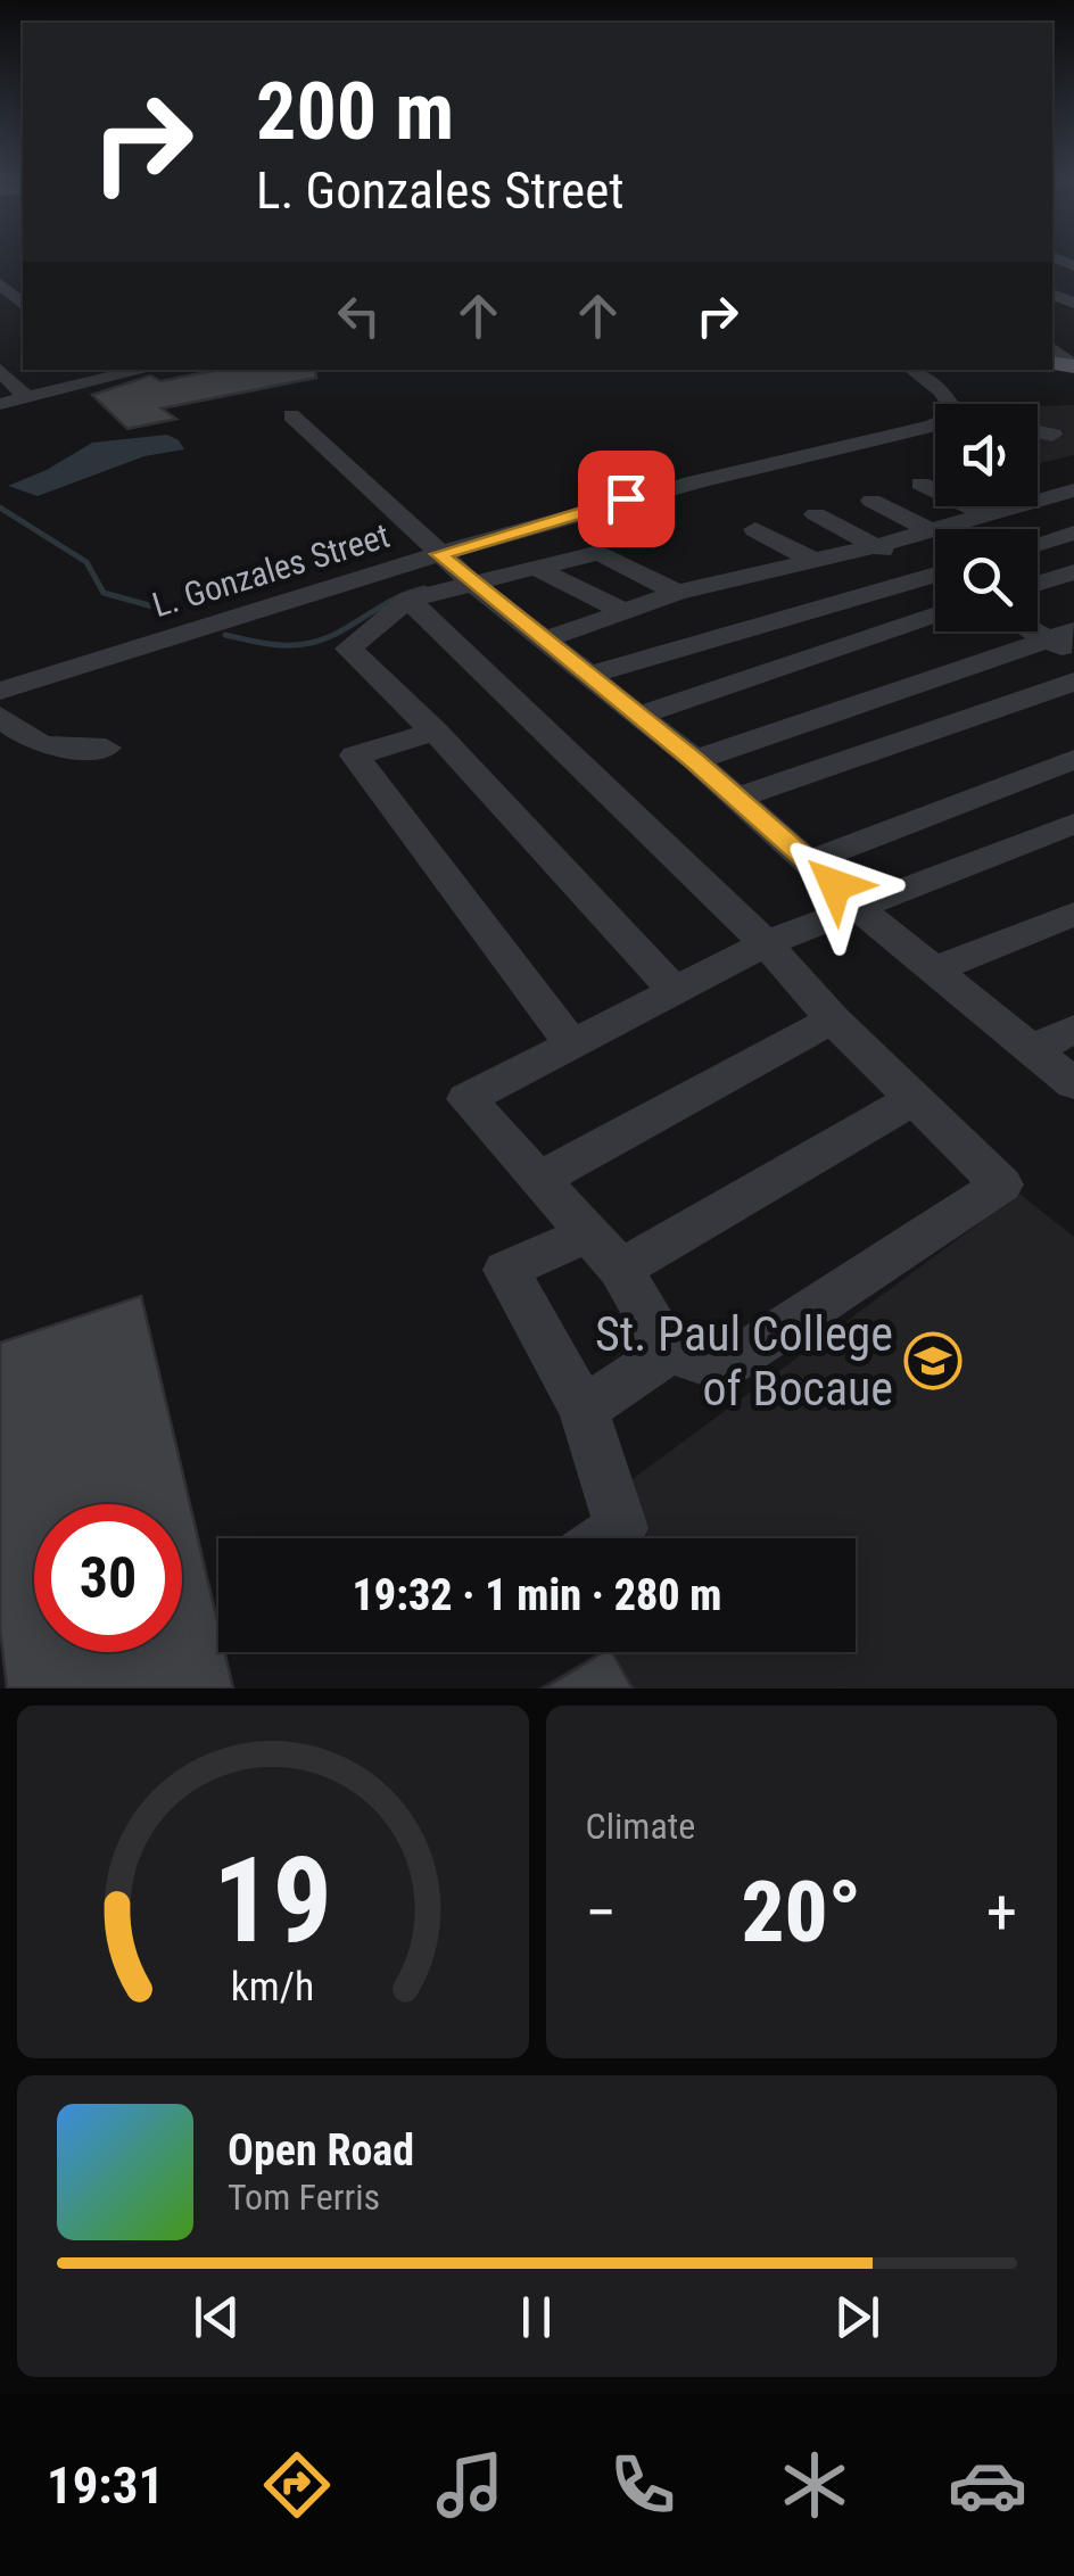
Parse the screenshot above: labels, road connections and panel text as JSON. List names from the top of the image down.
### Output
{
  "streets": {
    "street": ["L. Gonzales Street"]
  },
  "places": {
    "school or university": ["St. Paul College of Bocaue"]
  },
  "page": {
    "turn": ["200 m", "L. Gonzales Street"],
    "limit": "30",
    "trip": "19:32 · 1 min · 280 m",
    "tile": "Climate",
    "heat": ["−", "20°", "+"],
    "song": ["Open Road", "Tom Ferris"],
    "tabs": "19:31",
    "gauge": ["19", "km/h"]
  }
}
